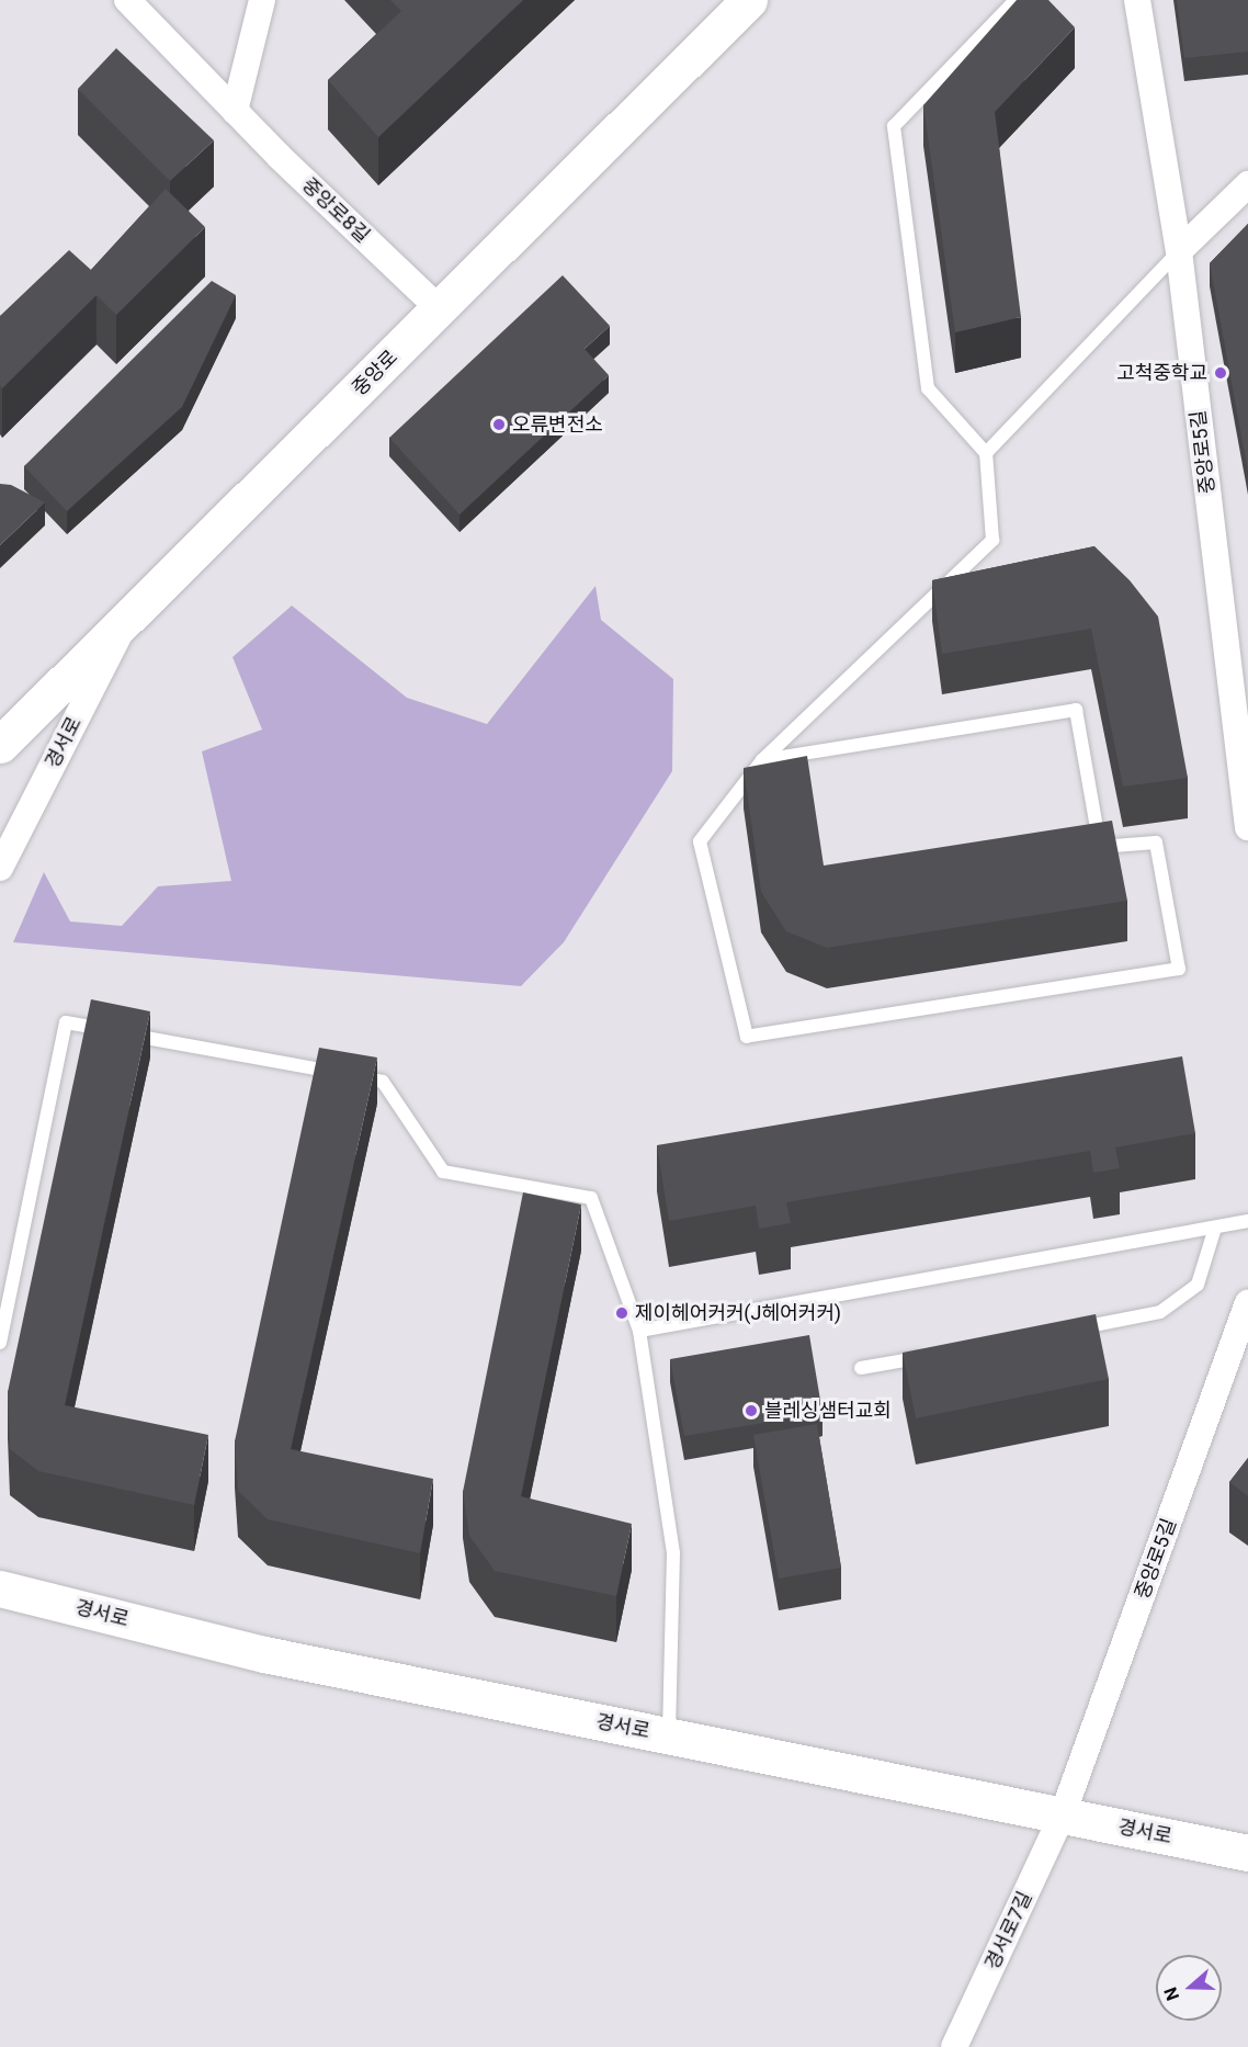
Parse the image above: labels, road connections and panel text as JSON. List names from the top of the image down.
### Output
{
  "streets": {
    "main road": ["중앙로", "경서로"],
    "street": ["중앙로8길", "중앙로5길", "경서로7길"]
  },
  "crossings": [
    ["중앙로8길", "중앙로"],
    ["중앙로", "경서로"],
    ["중앙로5길", "경서로"],
    ["중앙로5길", "경서로7길"],
    ["경서로", "경서로7길"]
  ],
  "places": [
    "고척중학교",
    "오류변전소",
    "제이헤어커커(J헤어커커)",
    "블레싱샘터교회"
  ],
  "north": "left"
}
